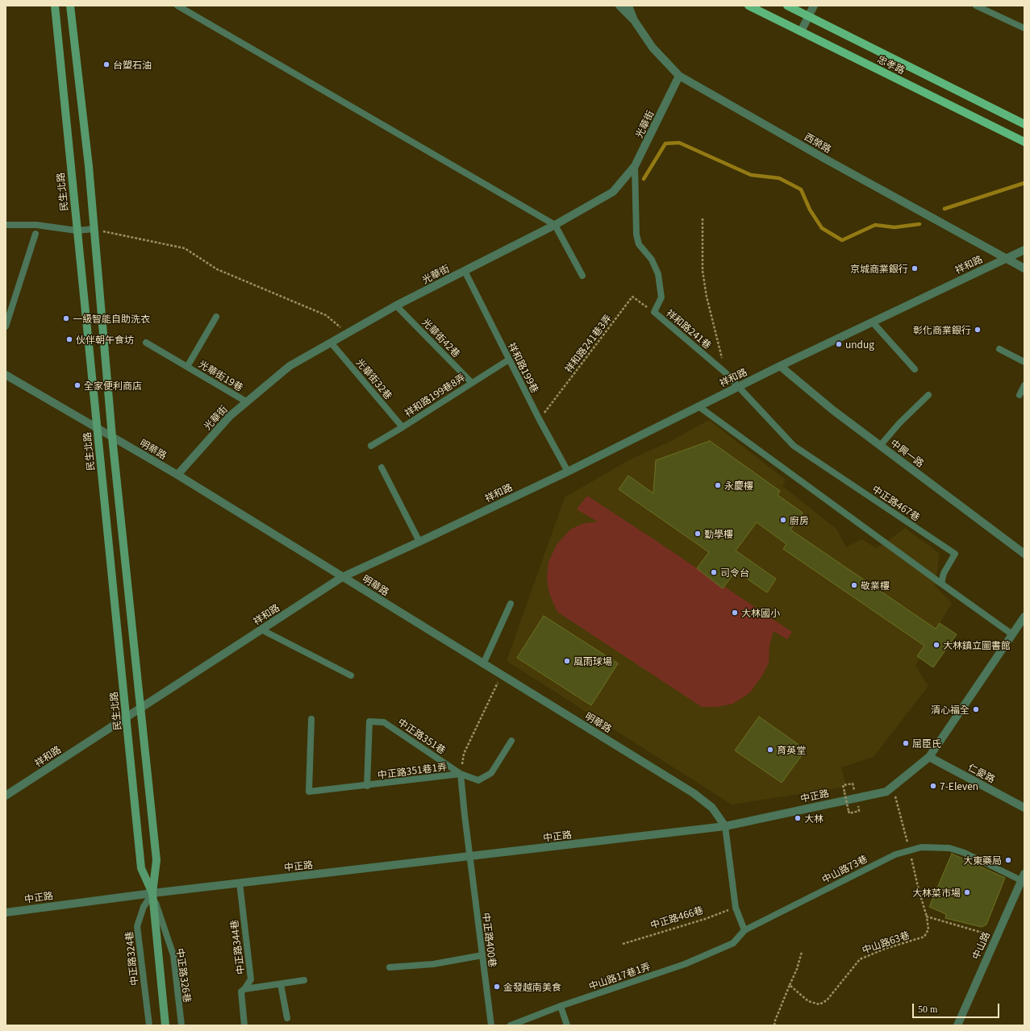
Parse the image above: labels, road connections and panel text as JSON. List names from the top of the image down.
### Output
{
  "streets": {
    "main road": ["忠孝路", "民生北路"],
    "street": [
      "光華街",
      "西榮路",
      "祥和路",
      "明華路",
      "中興一路",
      "仁愛路",
      "中正路",
      "中山路"
    ],
    "lane": [
      "祥和路241巷",
      "光華街42巷",
      "祥和路199巷",
      "光華街19巷",
      "光華街32巷",
      "祥和路199巷8弄",
      "中正路467巷",
      "中正路351巷",
      "中正路351巷1弄",
      "中山路73巷",
      "中正路400巷",
      "中正路344巷",
      "中正路324巷",
      "中正路326巷",
      "中山路17巷1弄"
    ],
    "path": ["祥和路241巷3弄", "中正路466巷", "中山路63巷"]
  },
  "crossings": [
    ["光華街", "西榮路"],
    ["光華街", "祥和路241巷"],
    ["光華街", "光華街42巷"],
    ["光華街", "祥和路199巷"],
    ["光華街", "光華街19巷"],
    ["光華街", "光華街32巷"],
    ["光華街", "明華路"],
    ["西榮路", "祥和路"],
    ["民生北路", "祥和路"],
    ["民生北路", "明華路"],
    ["民生北路", "中正路"],
    ["民生北路", "中正路324巷"],
    ["民生北路", "中正路326巷"],
    ["祥和路", "祥和路241巷"],
    ["祥和路", "祥和路199巷"],
    ["祥和路", "明華路"],
    ["祥和路", "中興一路"],
    ["祥和路", "中正路467巷"],
    ["祥和路241巷", "祥和路241巷3弄"],
    ["祥和路241巷", "中正路467巷"],
    ["光華街42巷", "祥和路199巷8弄"],
    ["祥和路241巷3弄", "祥和路199巷"],
    ["祥和路199巷", "祥和路199巷8弄"],
    ["光華街32巷", "祥和路199巷8弄"],
    ["明華路", "中正路"],
    ["中正路351巷", "中正路351巷1弄"],
    ["仁愛路", "中正路"],
    ["中正路", "中正路400巷"],
    ["中正路", "中正路344巷"],
    ["中正路", "中正路324巷"],
    ["中正路", "中正路326巷"],
    ["中山路73巷", "中山路"],
    ["中山路73巷", "中山路17巷1弄"],
    ["中山路63巷", "中山路"],
    ["中正路324巷", "中正路326巷"]
  ],
  "places": [
    "台塑石油",
    "京城商業銀行",
    "一級智能自助洗衣",
    "彰化商業銀行",
    "伙伴朝午食坊",
    "undug",
    "全家便利商店",
    "永慶樓",
    "廚房",
    "勤學樓",
    "司令台",
    "敬業樓",
    "大林國小",
    "大林鎮立圖書館",
    "風雨球場",
    "清心福全",
    "屈臣氏",
    "育英堂",
    "7-Eleven",
    "大林",
    "大東藥局",
    "大林菜市場",
    "金發越南美食"
  ],
  "scale_bar": "50 m"
}
